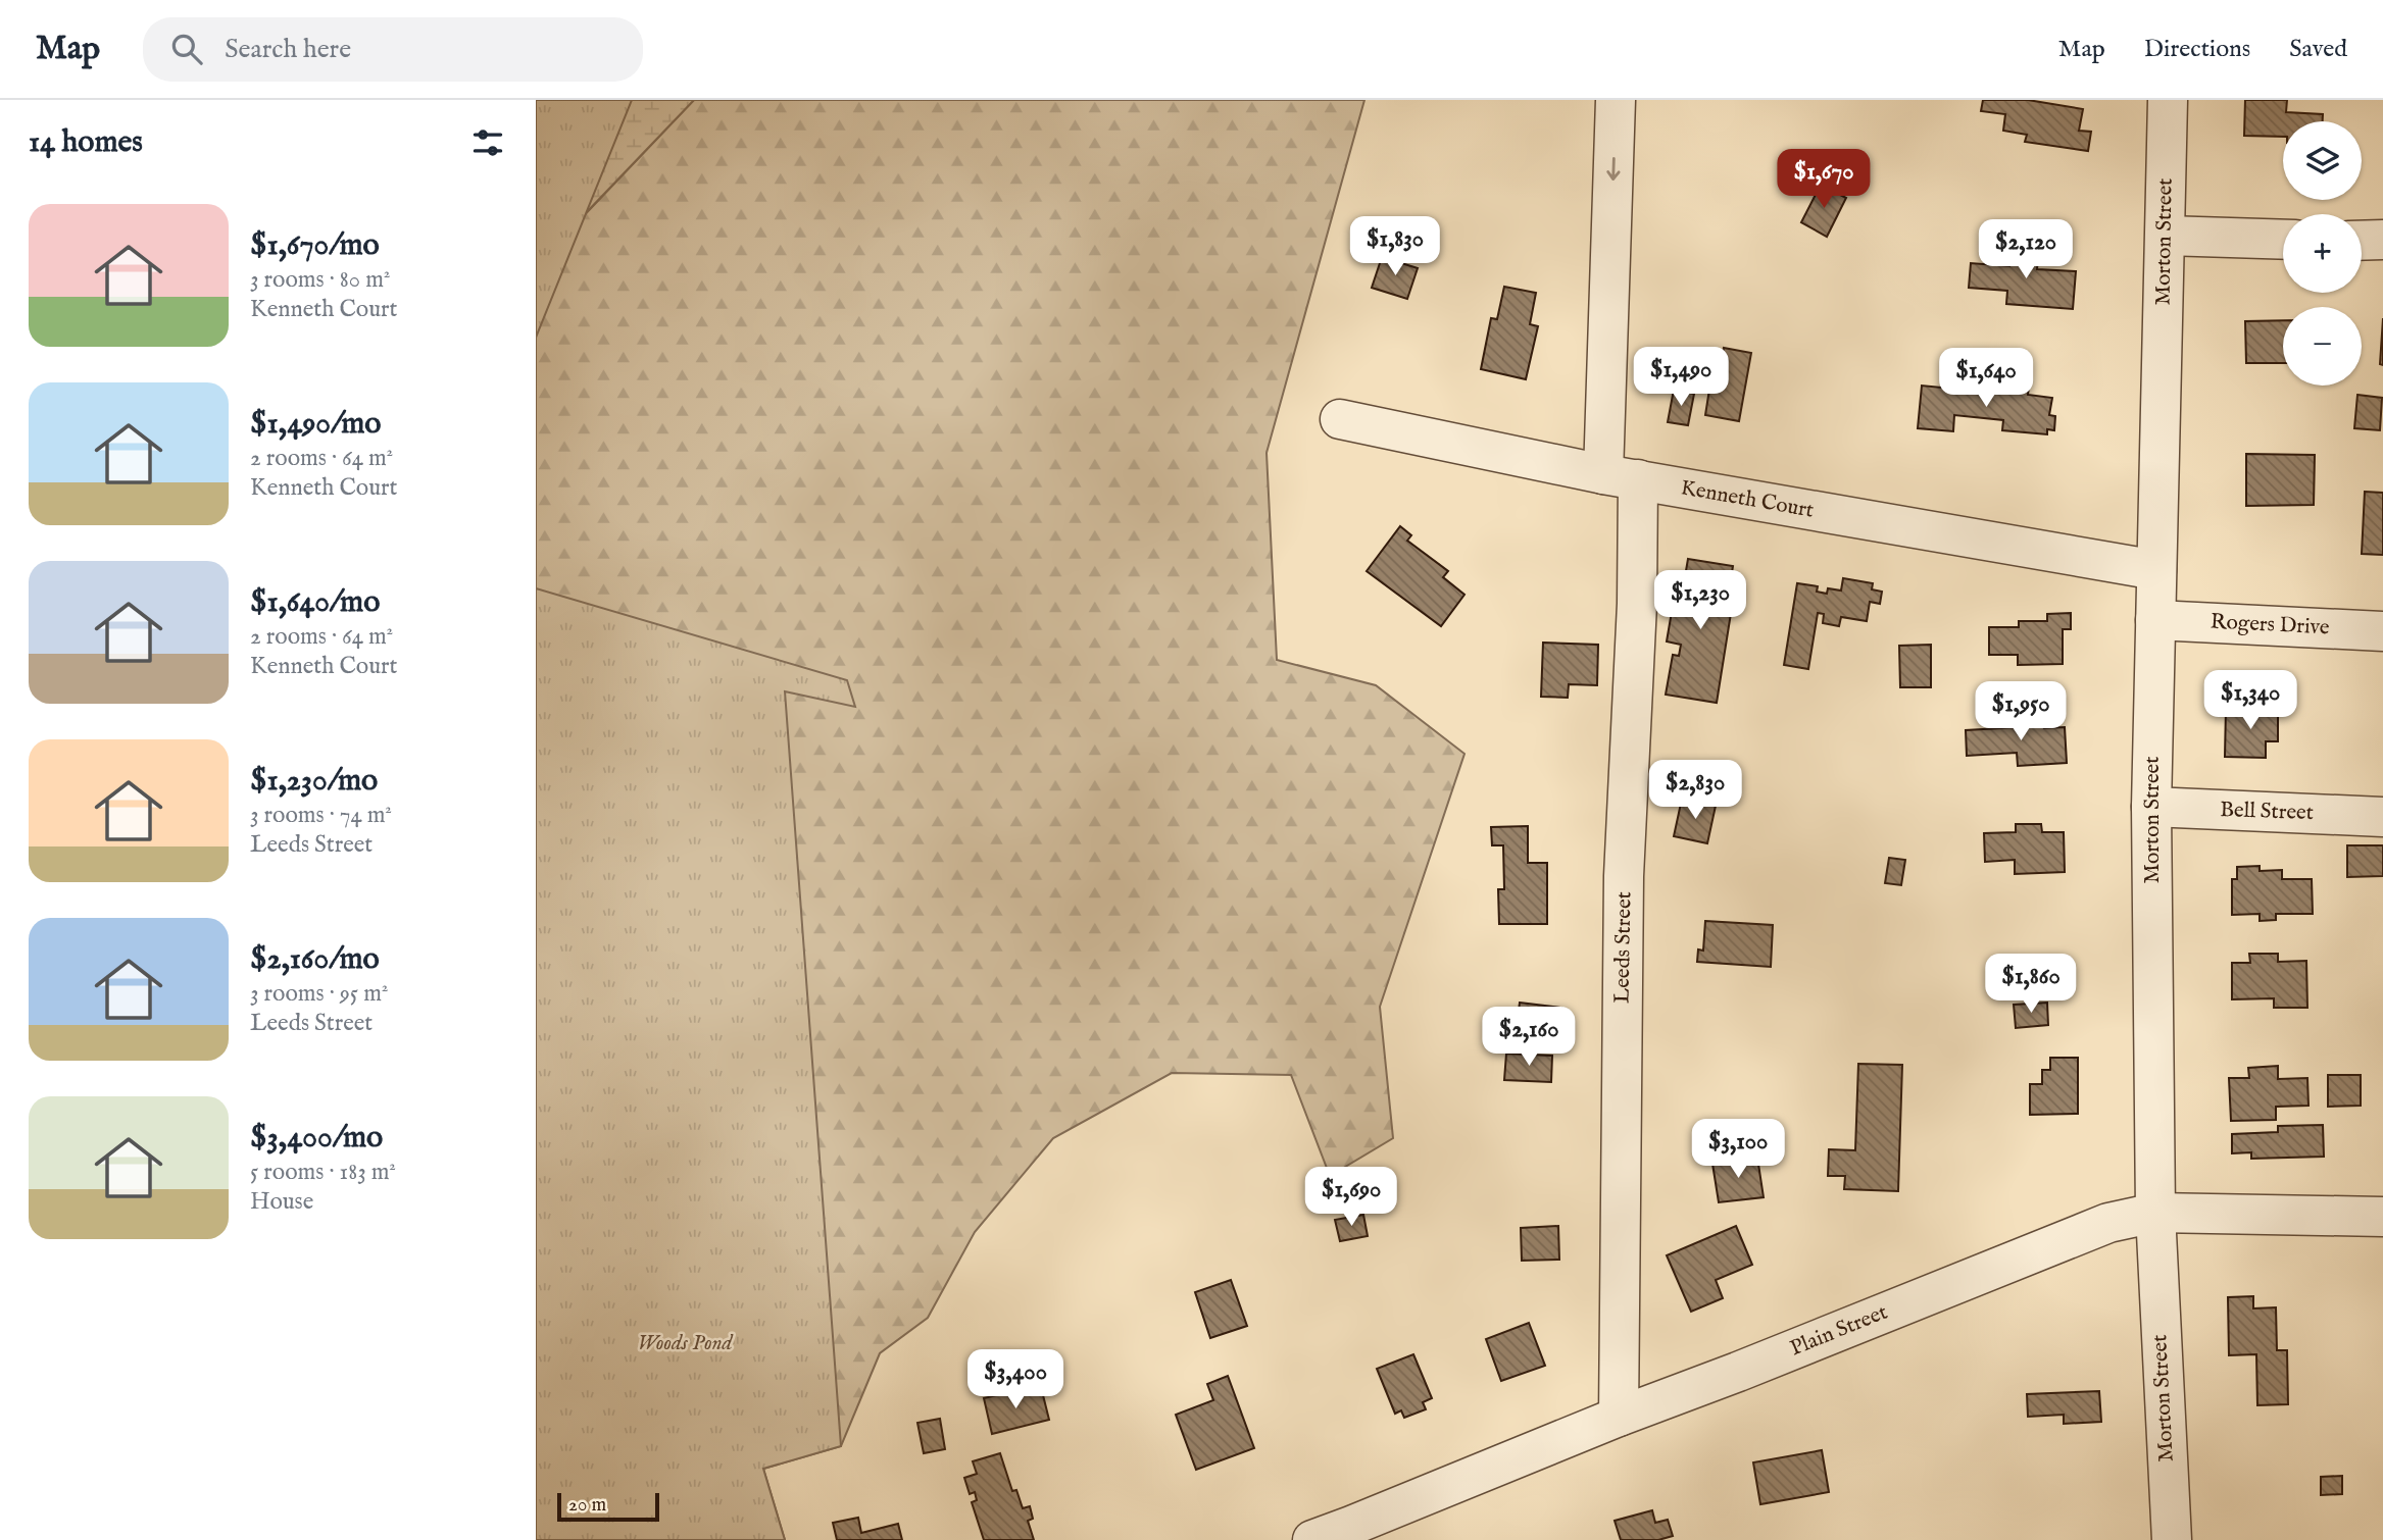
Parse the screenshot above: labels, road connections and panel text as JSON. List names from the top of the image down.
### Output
{
  "streets": {
    "street": [
      "Morton Street",
      "Kenneth Court",
      "Rogers Drive",
      "Bell Street",
      "Leeds Street",
      "Plain Street"
    ]
  },
  "crossings": [
    ["Morton Street", "Kenneth Court"],
    ["Morton Street", "Rogers Drive"],
    ["Morton Street", "Bell Street"],
    ["Morton Street", "Plain Street"],
    ["Kenneth Court", "Leeds Street"],
    ["Leeds Street", "Plain Street"]
  ],
  "parks": ["Woods Pond"],
  "scale_bar": "20 m",
  "page": {
    "header": "Map",
    "search": "Search here",
    "nav": ["Map", "Directions", "Saved"],
    "heading": "14 homes",
    "map_buttons": ["+", "−"],
    "price": [
      "$1,670",
      "$1,830",
      "$2,120",
      "$1,490",
      "$1,640",
      "$1,230",
      "$1,340",
      "$1,950",
      "$2,830",
      "$1,860",
      "$2,160",
      "$3,100",
      "$1,690",
      "$3,400"
    ],
    "list": [
      {
        "name": "$1,670/mo",
        "note": "3 rooms · 80 m² · Kenneth Court"
      },
      {
        "name": "$1,490/mo",
        "note": "2 rooms · 64 m² · Kenneth Court"
      },
      {
        "name": "$1,640/mo",
        "note": "2 rooms · 64 m² · Kenneth Court"
      },
      {
        "name": "$1,230/mo",
        "note": "3 rooms · 74 m² · Leeds Street"
      },
      {
        "name": "$2,160/mo",
        "note": "3 rooms · 95 m² · Leeds Street"
      },
      {
        "name": "$3,400/mo",
        "note": "5 rooms · 183 m² · House"
      }
    ],
    "scale": "20 m"
  }
}
